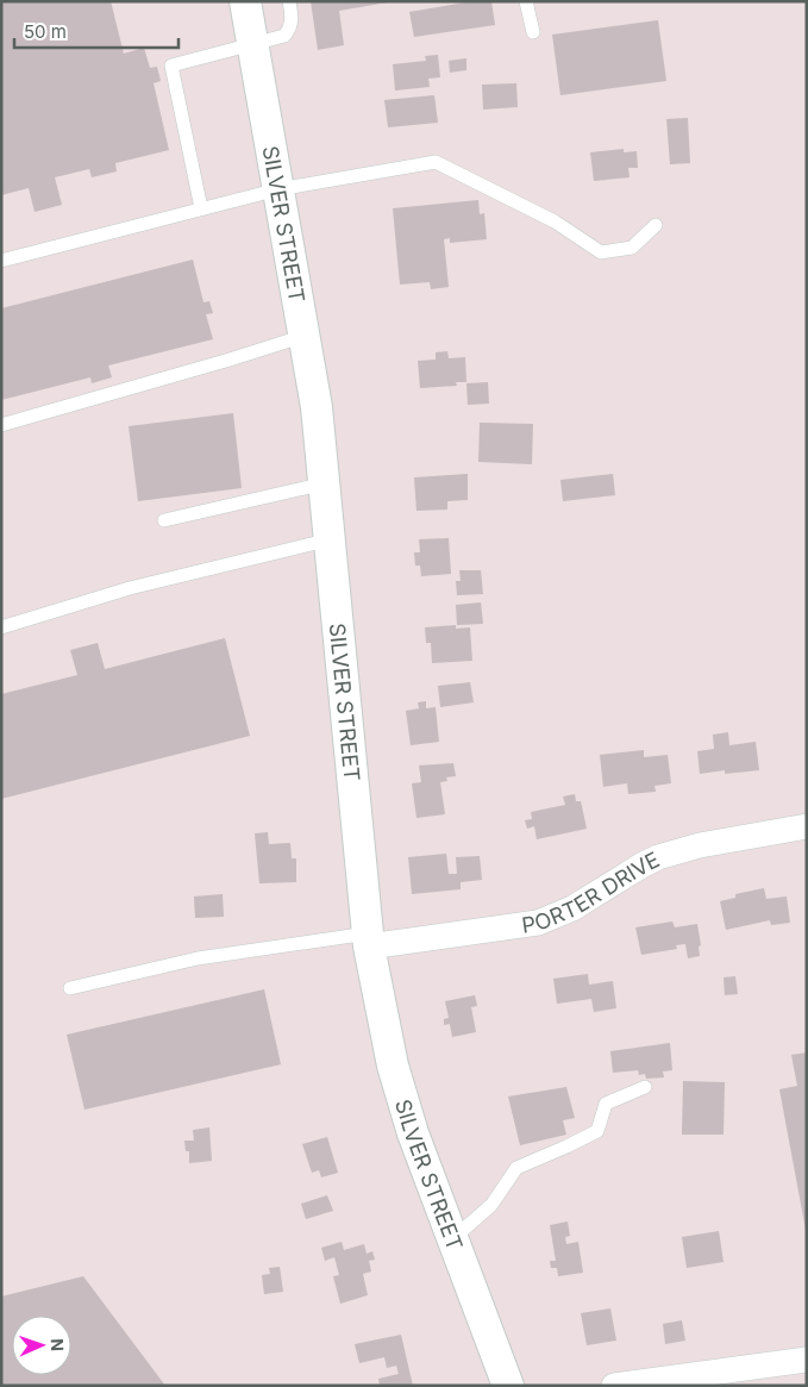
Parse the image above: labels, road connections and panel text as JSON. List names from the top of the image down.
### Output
{
  "streets": {
    "street": ["SILVER STREET", "PORTER DRIVE"]
  },
  "crossings": [
    ["SILVER STREET", "PORTER DRIVE"]
  ],
  "scale_bar": "50 m",
  "north": "right"
}
